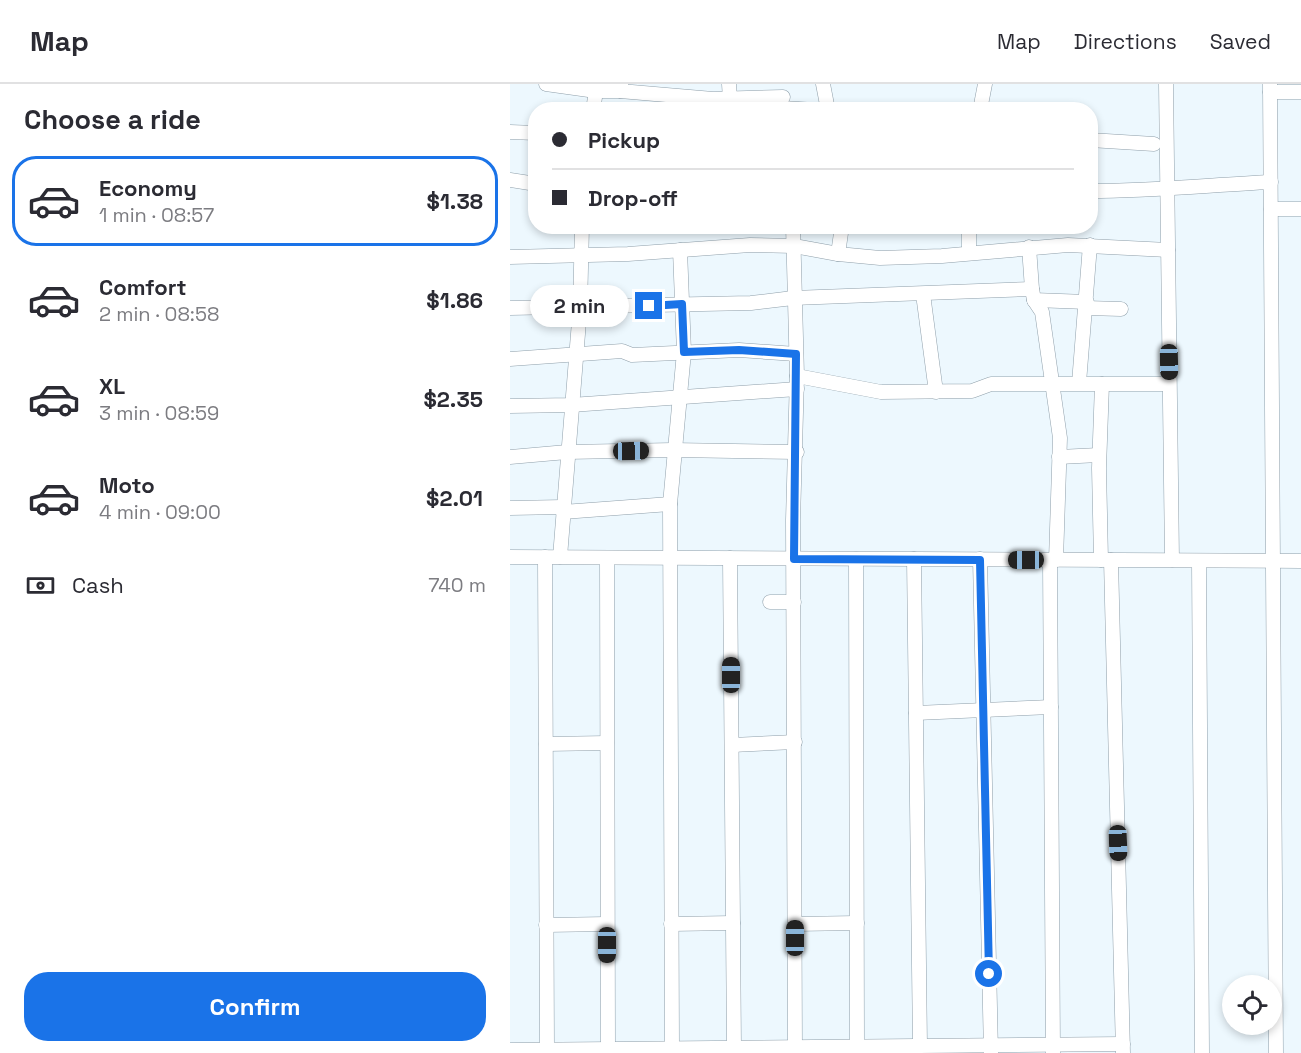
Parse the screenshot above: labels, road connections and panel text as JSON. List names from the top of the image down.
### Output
{
  "page": {
    "header": "Map",
    "nav": ["Map", "Directions", "Saved"],
    "heading": "Choose a ride",
    "banner": ["Pickup", "Drop-off"],
    "list": [
      {
        "name": "Economy",
        "note": "1 min · 08:57",
        "value": "$1.38"
      },
      {
        "name": "Comfort",
        "note": "2 min · 08:58",
        "value": "$1.86"
      },
      {
        "name": "XL",
        "note": "3 min · 08:59",
        "value": "$2.35"
      },
      {
        "name": "Moto",
        "note": "4 min · 09:00",
        "value": "$2.01"
      }
    ],
    "bubble": "2 min",
    "pay": ["Cash", "740 m"],
    "buttons": "Confirm"
  }
}
